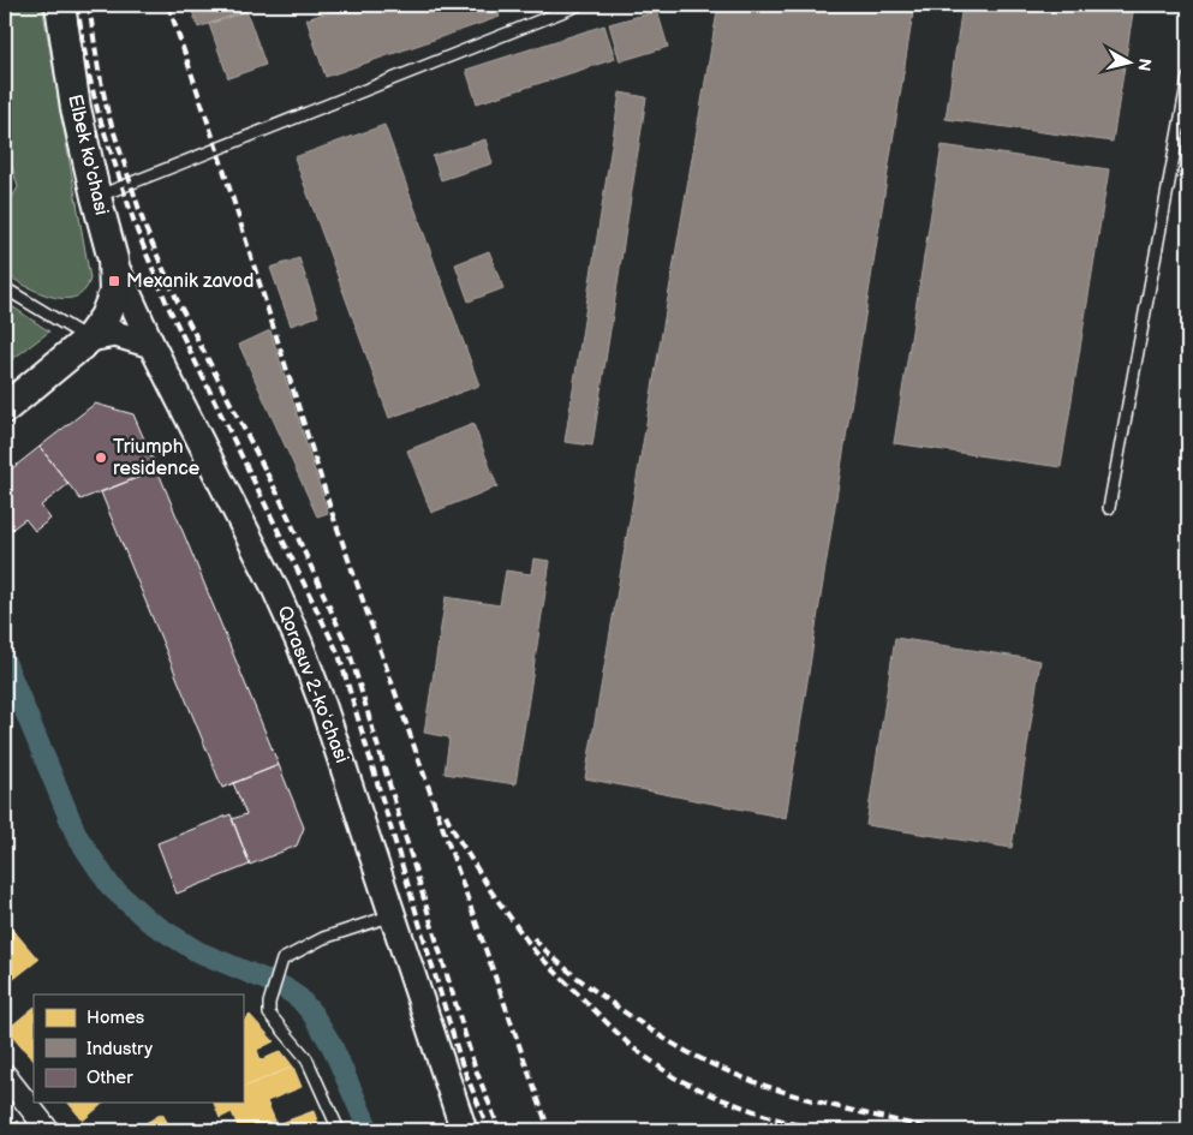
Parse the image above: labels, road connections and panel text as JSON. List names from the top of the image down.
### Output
{
  "streets": {
    "main road": ["Elbek ko'chasi"],
    "street": ["Qorasuv 2-koʻchasi"]
  },
  "crossings": [
    ["Elbek ko'chasi", "Qorasuv 2-koʻchasi"]
  ],
  "places": {
    "transit": ["Mexanik zavod"],
    "other": ["Triumph residence"]
  },
  "legend": ["Homes", "Industry", "Other"],
  "north": "right"
}
